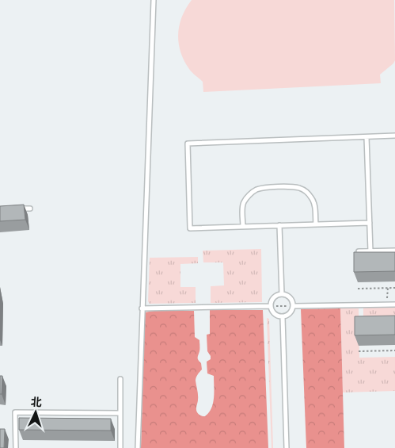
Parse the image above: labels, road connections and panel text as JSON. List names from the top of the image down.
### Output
{
  "north": "top"
}
